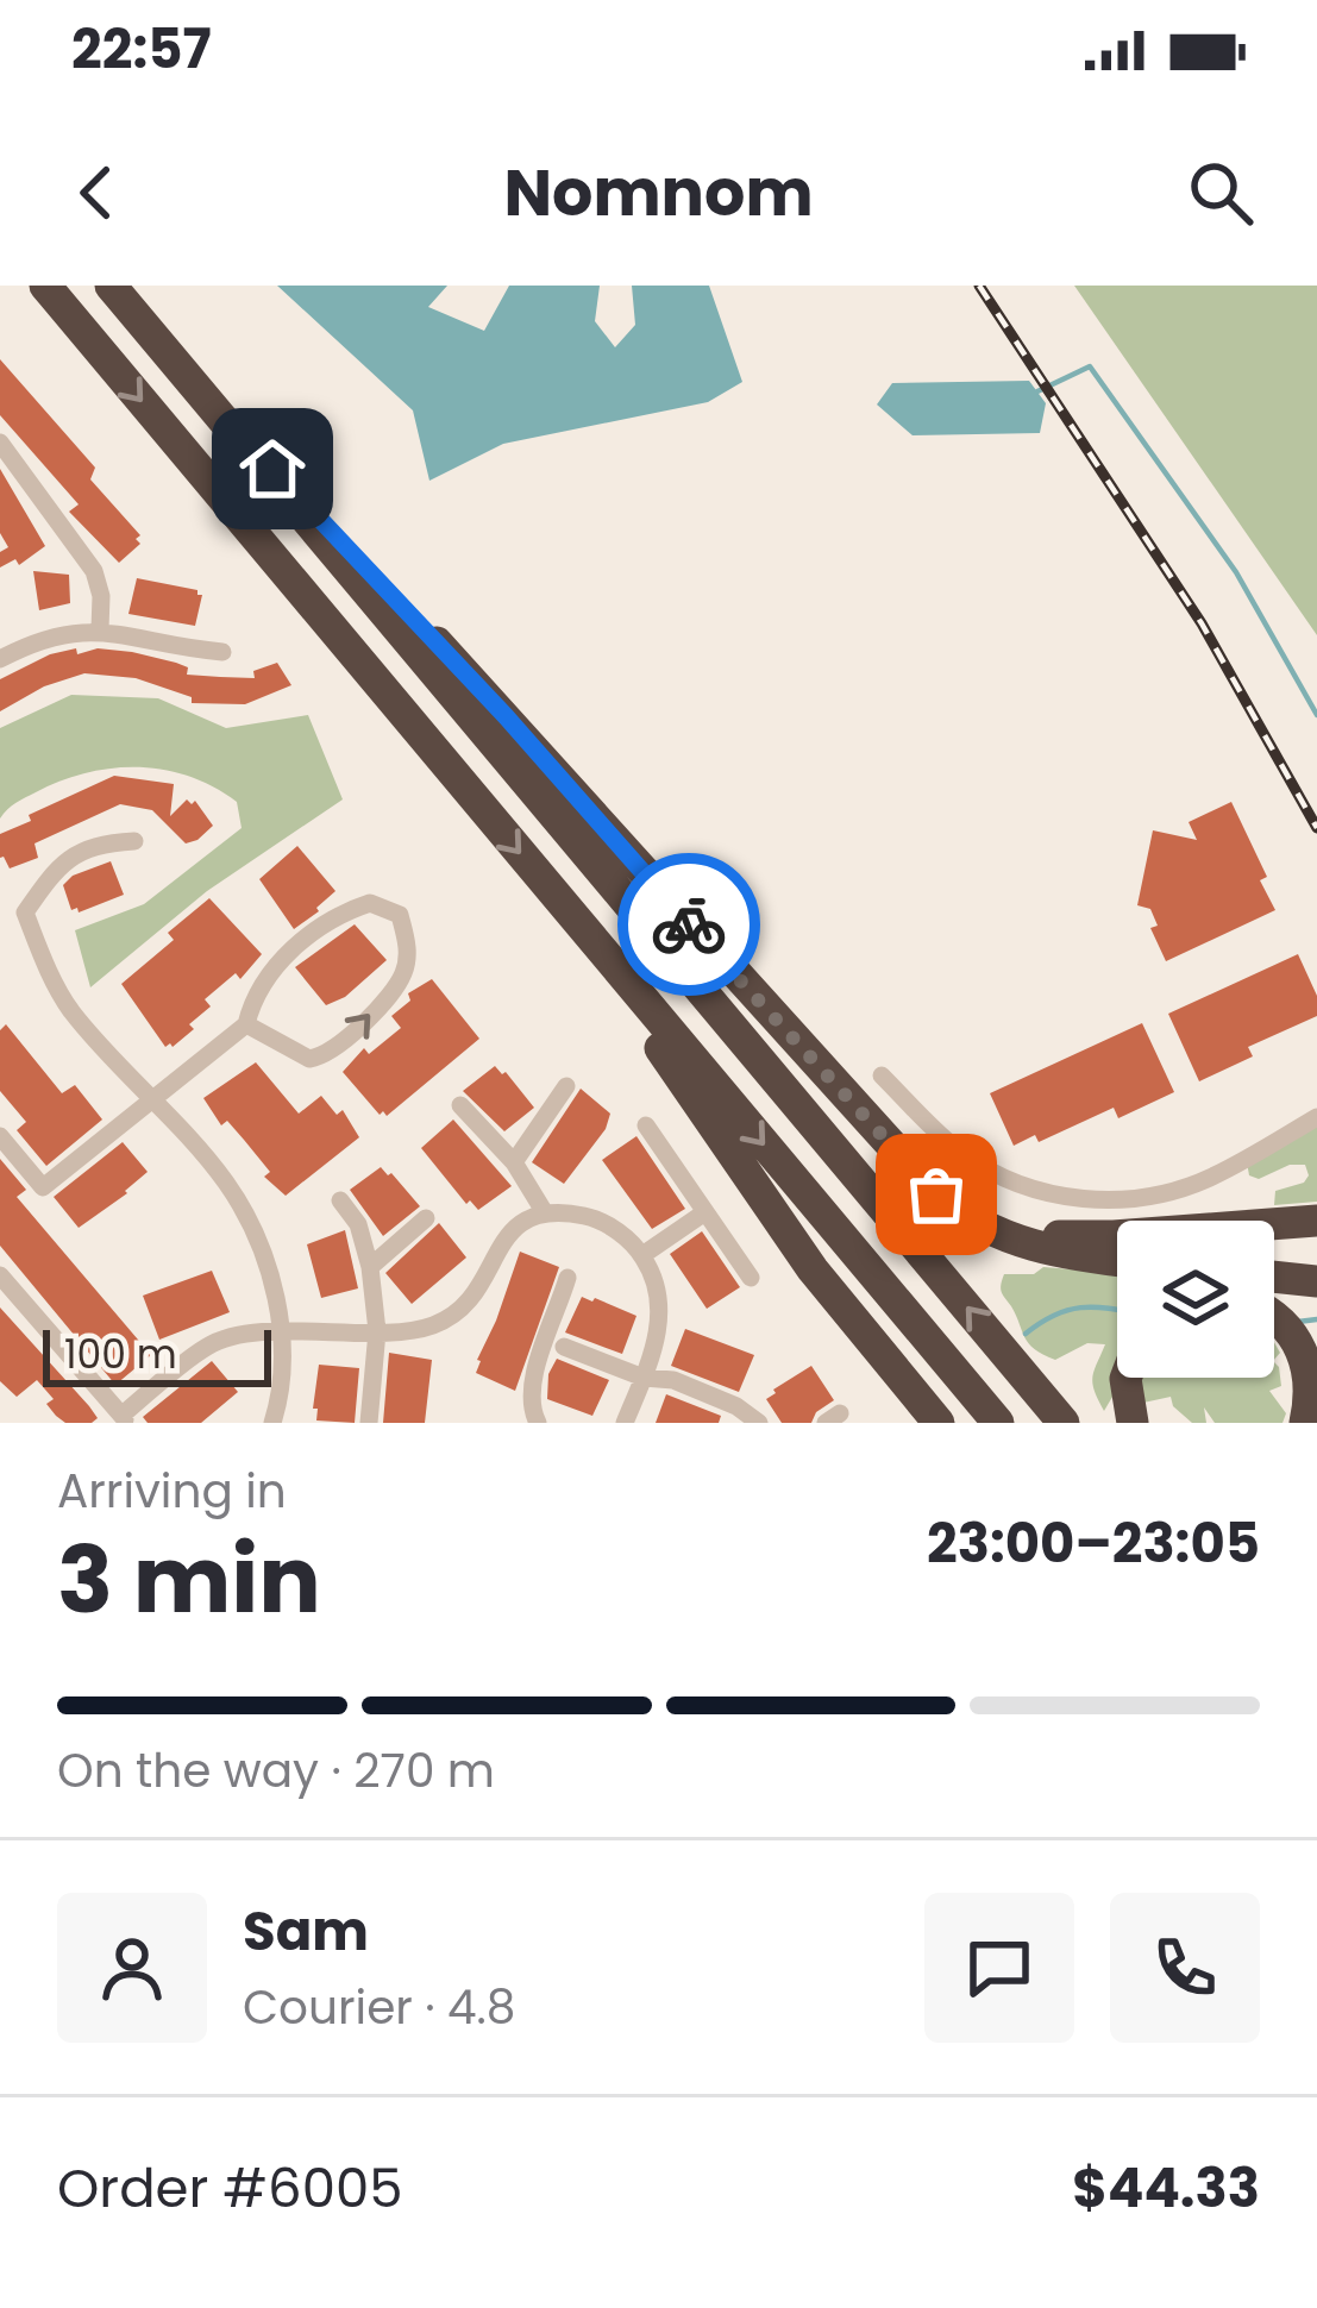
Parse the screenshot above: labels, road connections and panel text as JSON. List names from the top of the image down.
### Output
{
  "scale_bar": "100 m",
  "page": {
    "status": "22:57",
    "header": "Nomnom",
    "scale": "100 m",
    "heading": ["3 min", "Arriving in", "23:00–23:05"],
    "panel": [
      "Sam",
      "Courier · 4.8",
      "Order #6005",
      "$44.33"
    ],
    "bar": "On the way · 270 m"
  }
}
